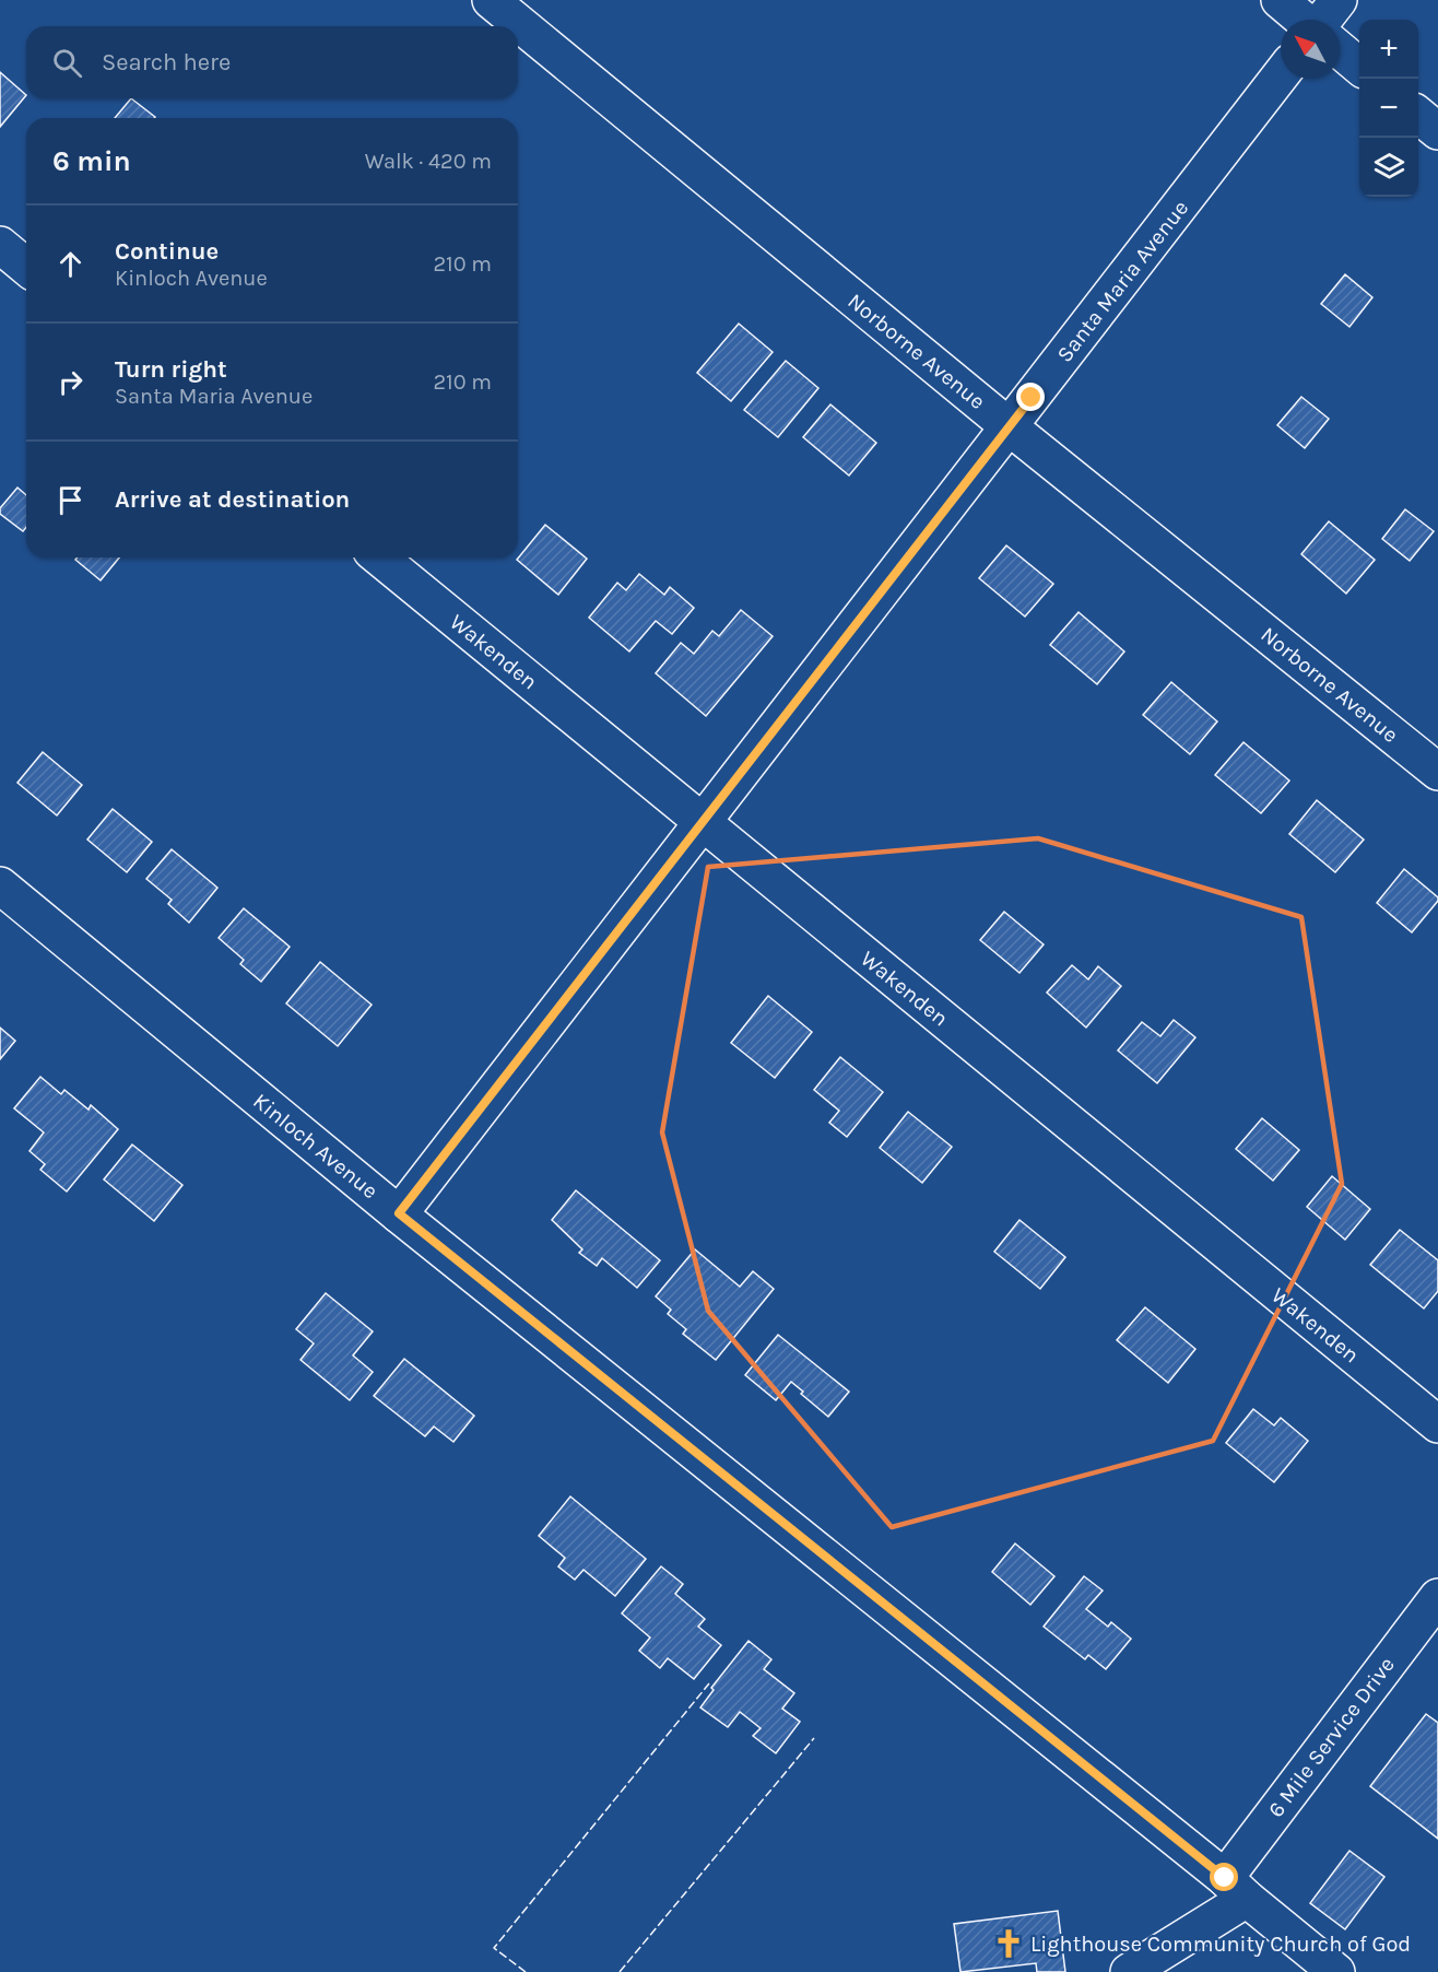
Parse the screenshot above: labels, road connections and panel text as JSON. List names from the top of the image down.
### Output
{
  "streets": {
    "street": [
      "Santa Maria Avenue",
      "Norborne Avenue",
      "Wakenden",
      "Kinloch Avenue",
      "6 Mile Service Drive"
    ]
  },
  "crossings": [
    ["Santa Maria Avenue", "Norborne Avenue"],
    ["Santa Maria Avenue", "Wakenden"],
    ["Santa Maria Avenue", "Kinloch Avenue"],
    ["Kinloch Avenue", "6 Mile Service Drive"]
  ],
  "places": {
    "church": ["Lighthouse Community Church of God"]
  },
  "north": "top left",
  "page": {
    "map_buttons": ["+", "−"],
    "search": "Search here",
    "heading": ["6 min", "Walk · 420 m"],
    "list": [
      ["Continue", "Kinloch Avenue", "210 m"],
      ["Turn right", "Santa Maria Avenue", "210 m"],
      "Arrive at destination"
    ]
  }
}
